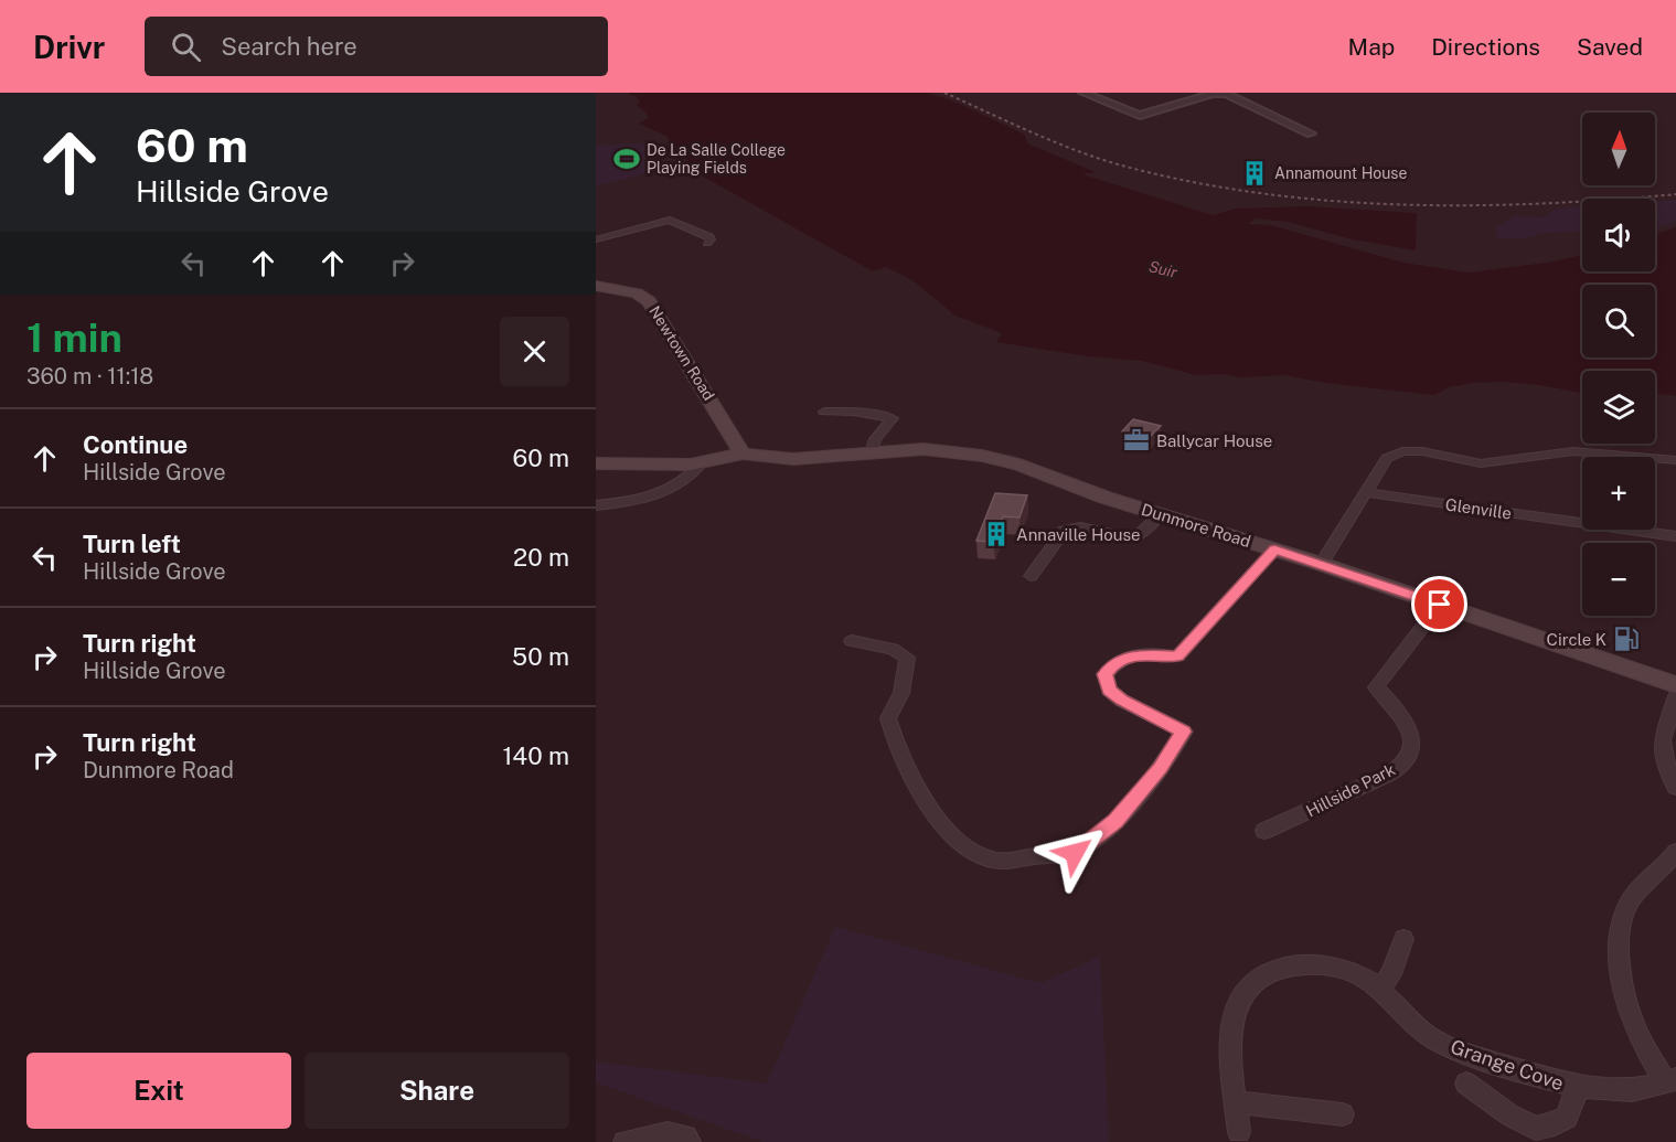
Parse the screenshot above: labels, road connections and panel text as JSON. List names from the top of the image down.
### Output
{
  "streets": {
    "main road": ["Newtown Road", "Dunmore Road"],
    "street": ["Glenville", "Hillside Park", "Grange Cove"]
  },
  "crossings": [
    ["Newtown Road", "Dunmore Road"],
    ["Dunmore Road", "Hillside Park"]
  ],
  "water": ["Suir"],
  "places": {
    "sports": ["De La Salle College Playing Fields"],
    "building": ["Annamount House", "Annaville House"],
    "office": ["Ballycar House"],
    "fuel station": ["Circle K"]
  },
  "north": "top",
  "page": {
    "header": "Drivr",
    "search": "Search here",
    "nav": ["Map", "Directions", "Saved"],
    "turn": ["60 m", "Hillside Grove"],
    "map_buttons": ["+", "−"],
    "heading": ["1 min", "360 m · 11:18"],
    "list": [
      {
        "name": "Continue",
        "note": "Hillside Grove",
        "value": "60 m"
      },
      {
        "name": "Turn left",
        "note": "Hillside Grove",
        "value": "20 m"
      },
      {
        "name": "Turn right",
        "note": "Hillside Grove",
        "value": "50 m"
      },
      {
        "name": "Turn right",
        "note": "Dunmore Road",
        "value": "140 m"
      }
    ],
    "buttons": ["Exit", "Share"]
  }
}
